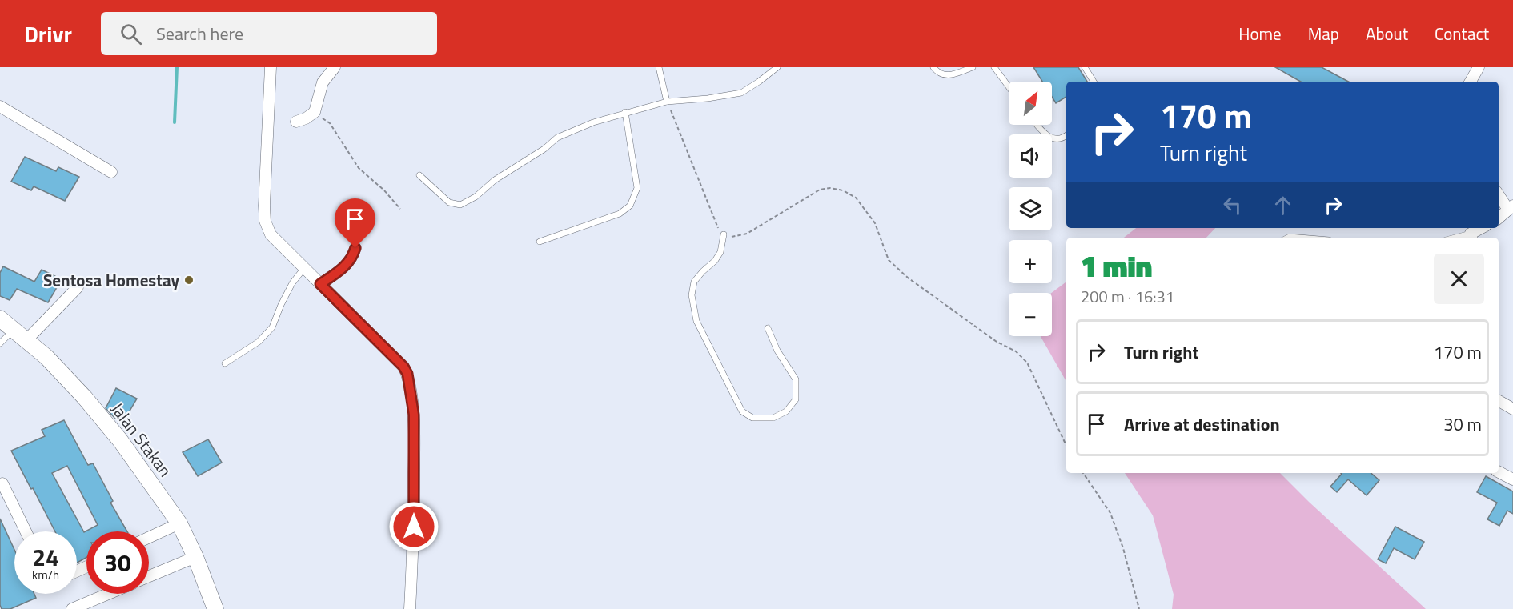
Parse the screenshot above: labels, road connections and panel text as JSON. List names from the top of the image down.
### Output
{
  "streets": {
    "main road": ["Jalan Stakan"]
  },
  "places": ["Sentosa Homestay"],
  "north": "top right",
  "page": {
    "header": "Drivr",
    "search": "Search here",
    "nav": [
      "Home",
      "Map",
      "About",
      "Contact"
    ],
    "map_buttons": ["+", "−"],
    "turn": ["170 m", "Turn right"],
    "heading": ["1 min", "200 m · 16:31"],
    "list": [
      {
        "name": "Turn right",
        "value": "170 m"
      },
      {
        "name": "Arrive at destination",
        "value": "30 m"
      }
    ],
    "speed": "24 km/h",
    "limit": "30"
  }
}
